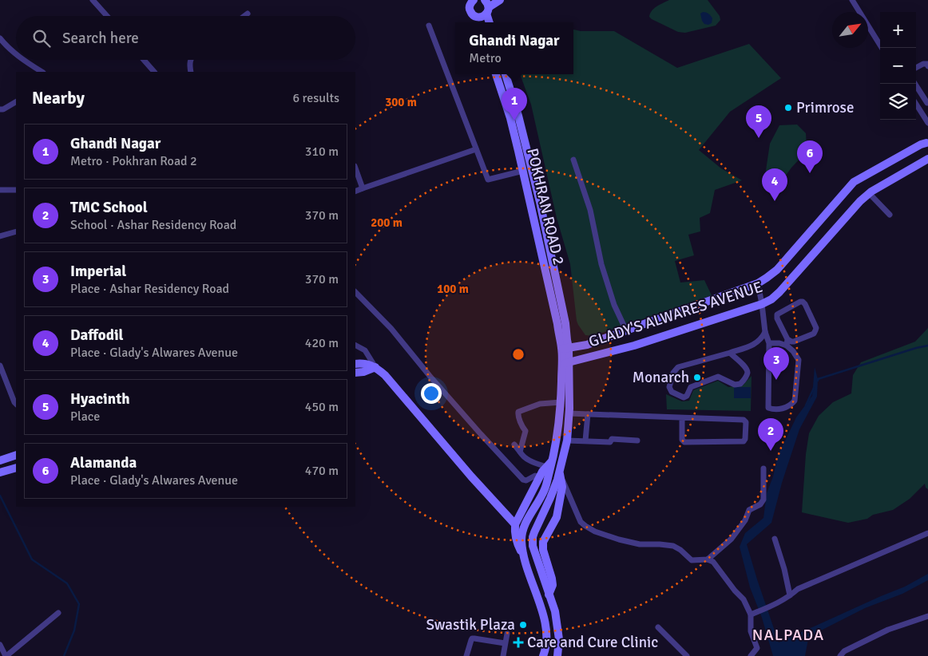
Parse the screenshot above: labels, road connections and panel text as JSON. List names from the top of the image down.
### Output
{
  "streets": {
    "main road": ["POKHRAN ROAD 2", "GLADY'S ALWARES AVENUE"]
  },
  "crossings": [
    ["POKHRAN ROAD 2", "GLADY'S ALWARES AVENUE"]
  ],
  "districts": ["NALPADA"],
  "places": {
    "other": ["Primrose", "Monarch", "Swastik Plaza"],
    "health": ["Care and Cure Clinic"]
  },
  "north": "top right",
  "page": {
    "map_buttons": ["+", "−"],
    "search": "Search here",
    "popup": ["Ghandi Nagar", "Metro"],
    "heading": ["Nearby", "6 results"],
    "pins": [
      "1",
      "5",
      "6",
      "4",
      "3",
      "2"
    ],
    "list": [
      {
        "mark": "1",
        "name": "Ghandi Nagar",
        "note": "Metro · Pokhran Road 2",
        "value": "310 m"
      },
      {
        "mark": "2",
        "name": "TMC School",
        "note": "School · Ashar Residency Road",
        "value": "370 m"
      },
      {
        "mark": "3",
        "name": "Imperial",
        "note": "Place · Ashar Residency Road",
        "value": "370 m"
      },
      {
        "mark": "4",
        "name": "Daffodil",
        "note": "Place · Glady's Alwares Avenue",
        "value": "420 m"
      },
      {
        "mark": "5",
        "name": "Hyacinth",
        "note": "Place",
        "value": "450 m"
      },
      {
        "mark": "6",
        "name": "Alamanda",
        "note": "Place · Glady's Alwares Avenue",
        "value": "470 m"
      }
    ]
  },
  "rings": ["300 m", "200 m", "100 m"]
}
